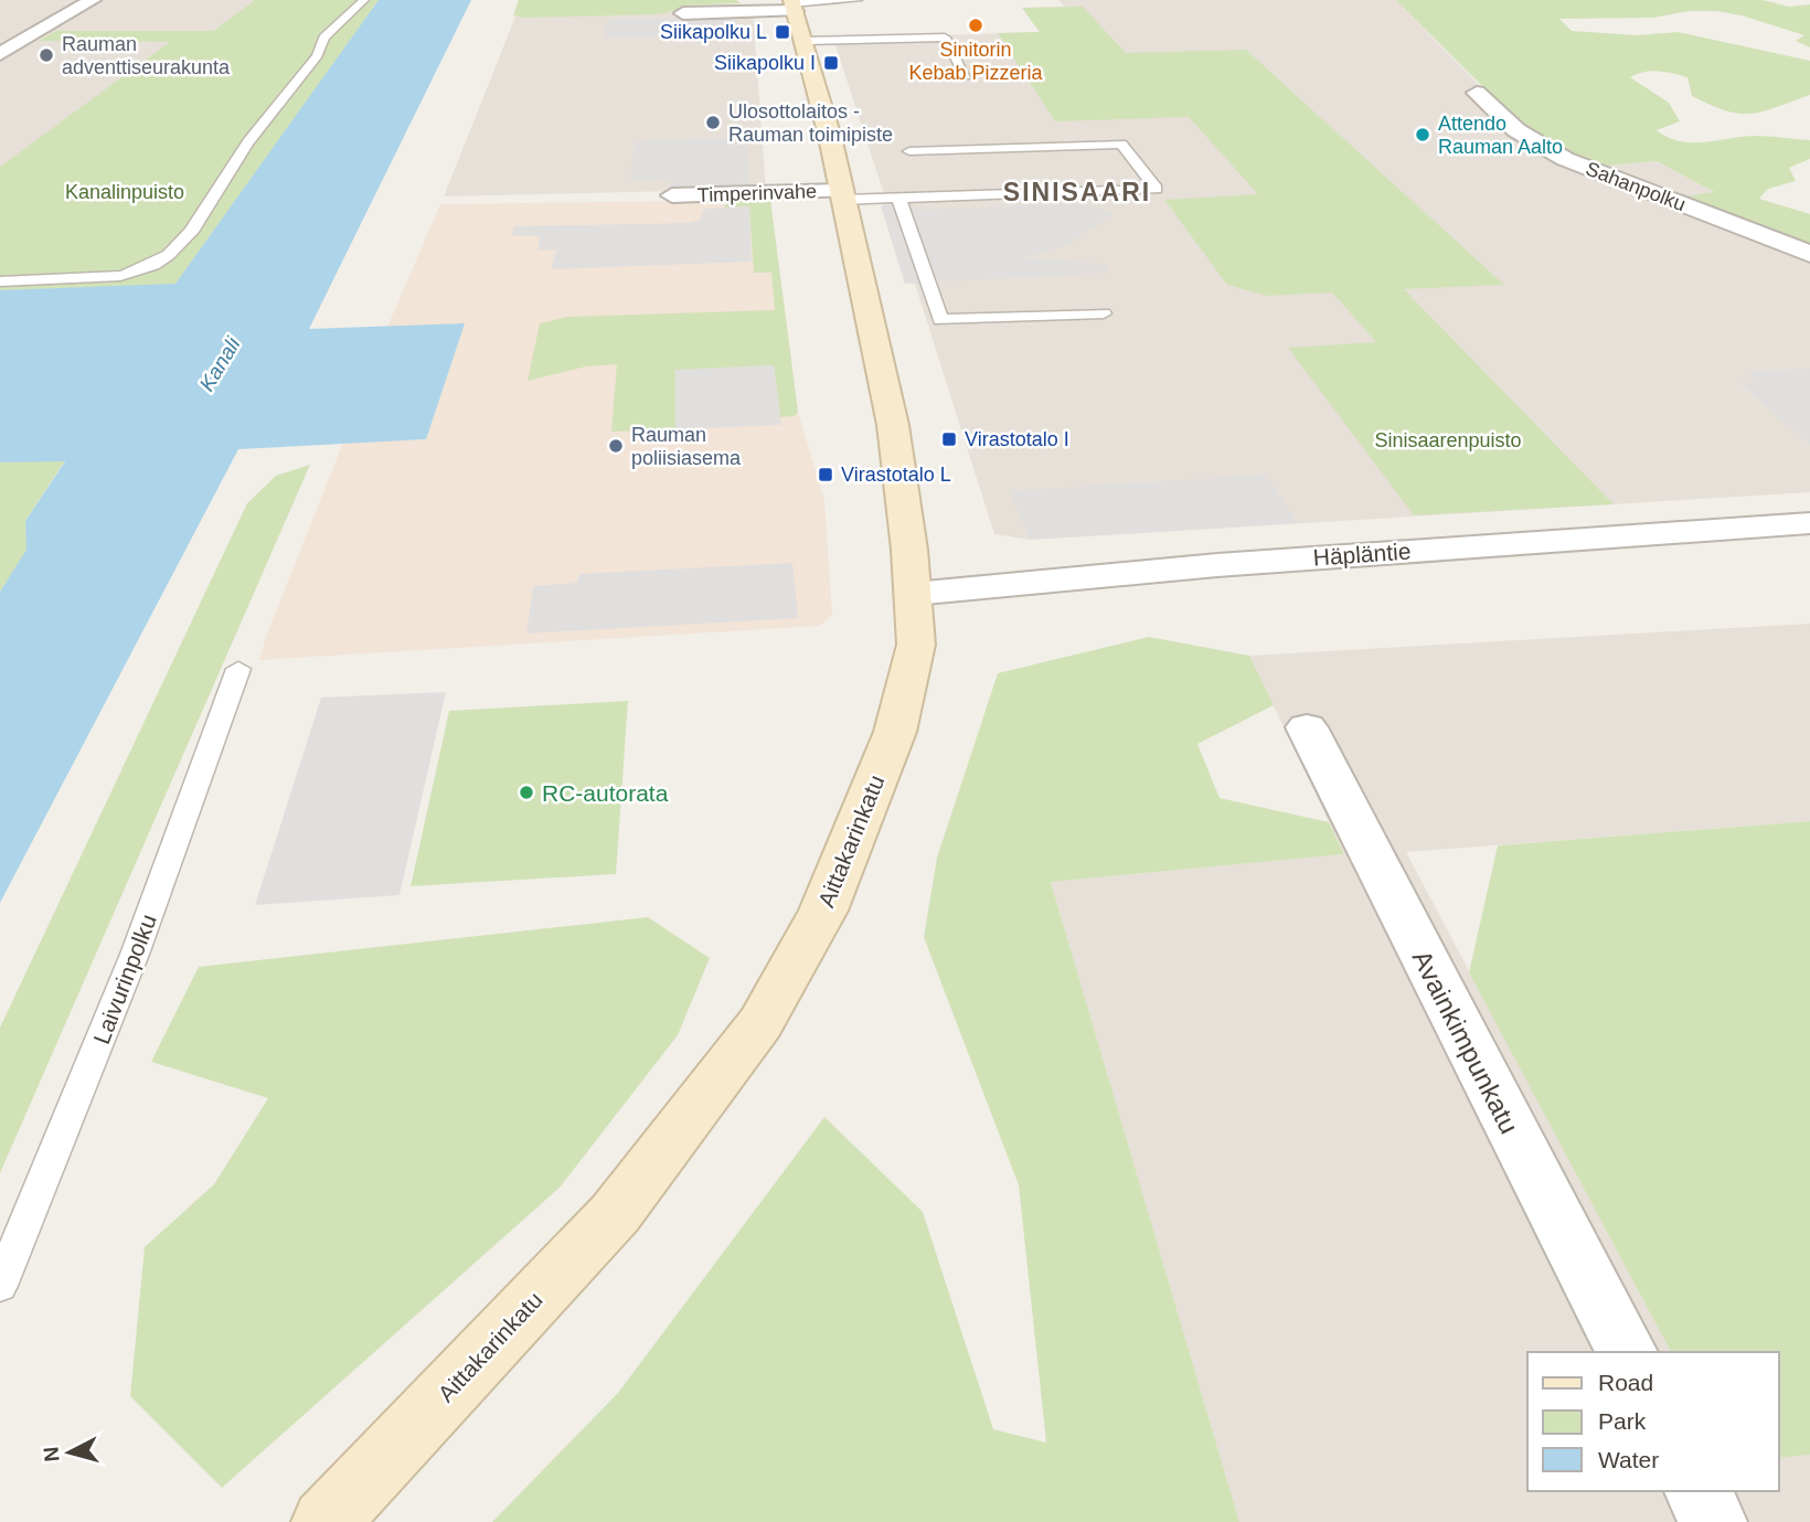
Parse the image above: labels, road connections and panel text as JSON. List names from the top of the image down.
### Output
{
  "streets": {
    "main road": ["Aittakarinkatu"],
    "street": [
      "Sahanpolku",
      "Timperinvahe",
      "Häpläntie",
      "Avainkimpunkatu"
    ],
    "lane": ["Laivurinpolku"]
  },
  "crossings": [
    ["Timperinvahe", "Aittakarinkatu"],
    ["Häpläntie", "Aittakarinkatu"]
  ],
  "districts": ["SINISAARI"],
  "water": ["Kanali"],
  "parks": ["Kanalinpuisto", "Sinisaarenpuisto"],
  "places": {
    "other": [
      "Sinitorin Kebab Pizzeria",
      "Rauman adventtiseurakunta",
      "Ulosottolaitos - Rauman toimipiste",
      "Attendo Rauman Aalto",
      "Rauman poliisiasema",
      "RC-autorata"
    ],
    "transit": [
      "Siikapolku L",
      "Siikapolku I",
      "Virastotalo I",
      "Virastotalo L"
    ]
  },
  "legend": ["Road", "Park", "Water"],
  "north": "left"
}
